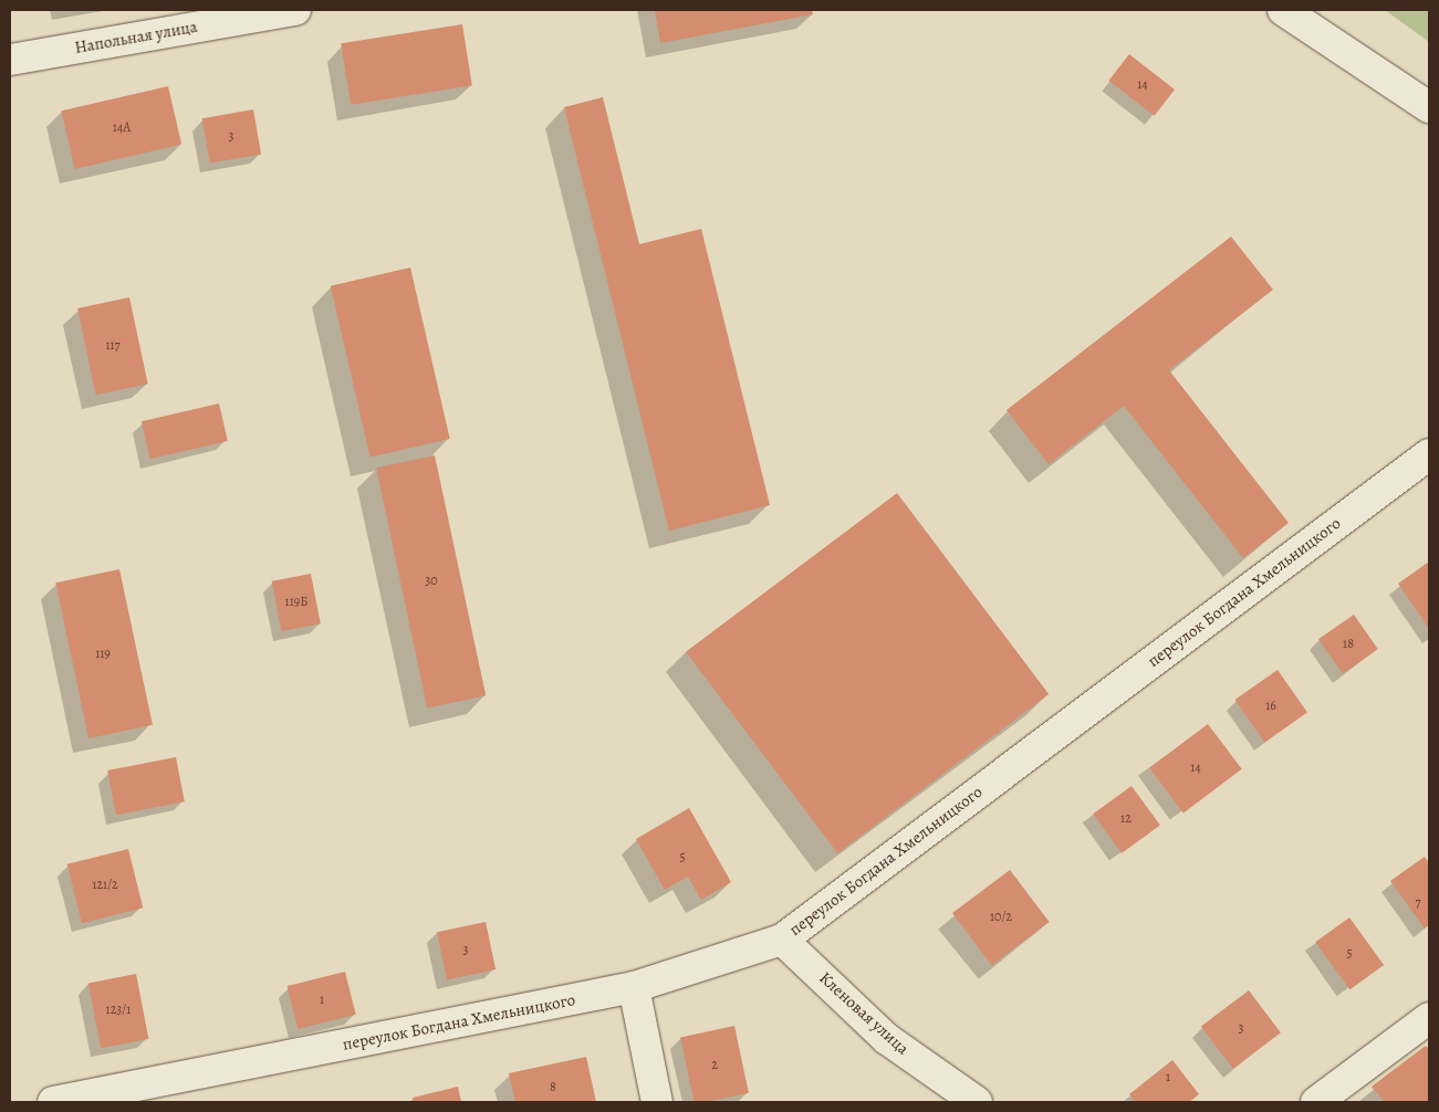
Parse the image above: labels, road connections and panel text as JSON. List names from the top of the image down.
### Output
{
  "streets": {
    "street": ["Напольная улица", "переулок Богдана Хмельницкого", "Кленовая улица"]
  },
  "crossings": [
    ["переулок Богдана Хмельницкого", "Кленовая улица"]
  ],
  "house_numbers": [
    "14",
    "14А",
    "3",
    "117",
    "30",
    "119Б",
    "18",
    "119",
    "16",
    "14",
    "12",
    "5",
    "121/2",
    "7",
    "10/2",
    "3",
    "5",
    "1",
    "123/1",
    "3",
    "2",
    "1",
    "8"
  ]
}
